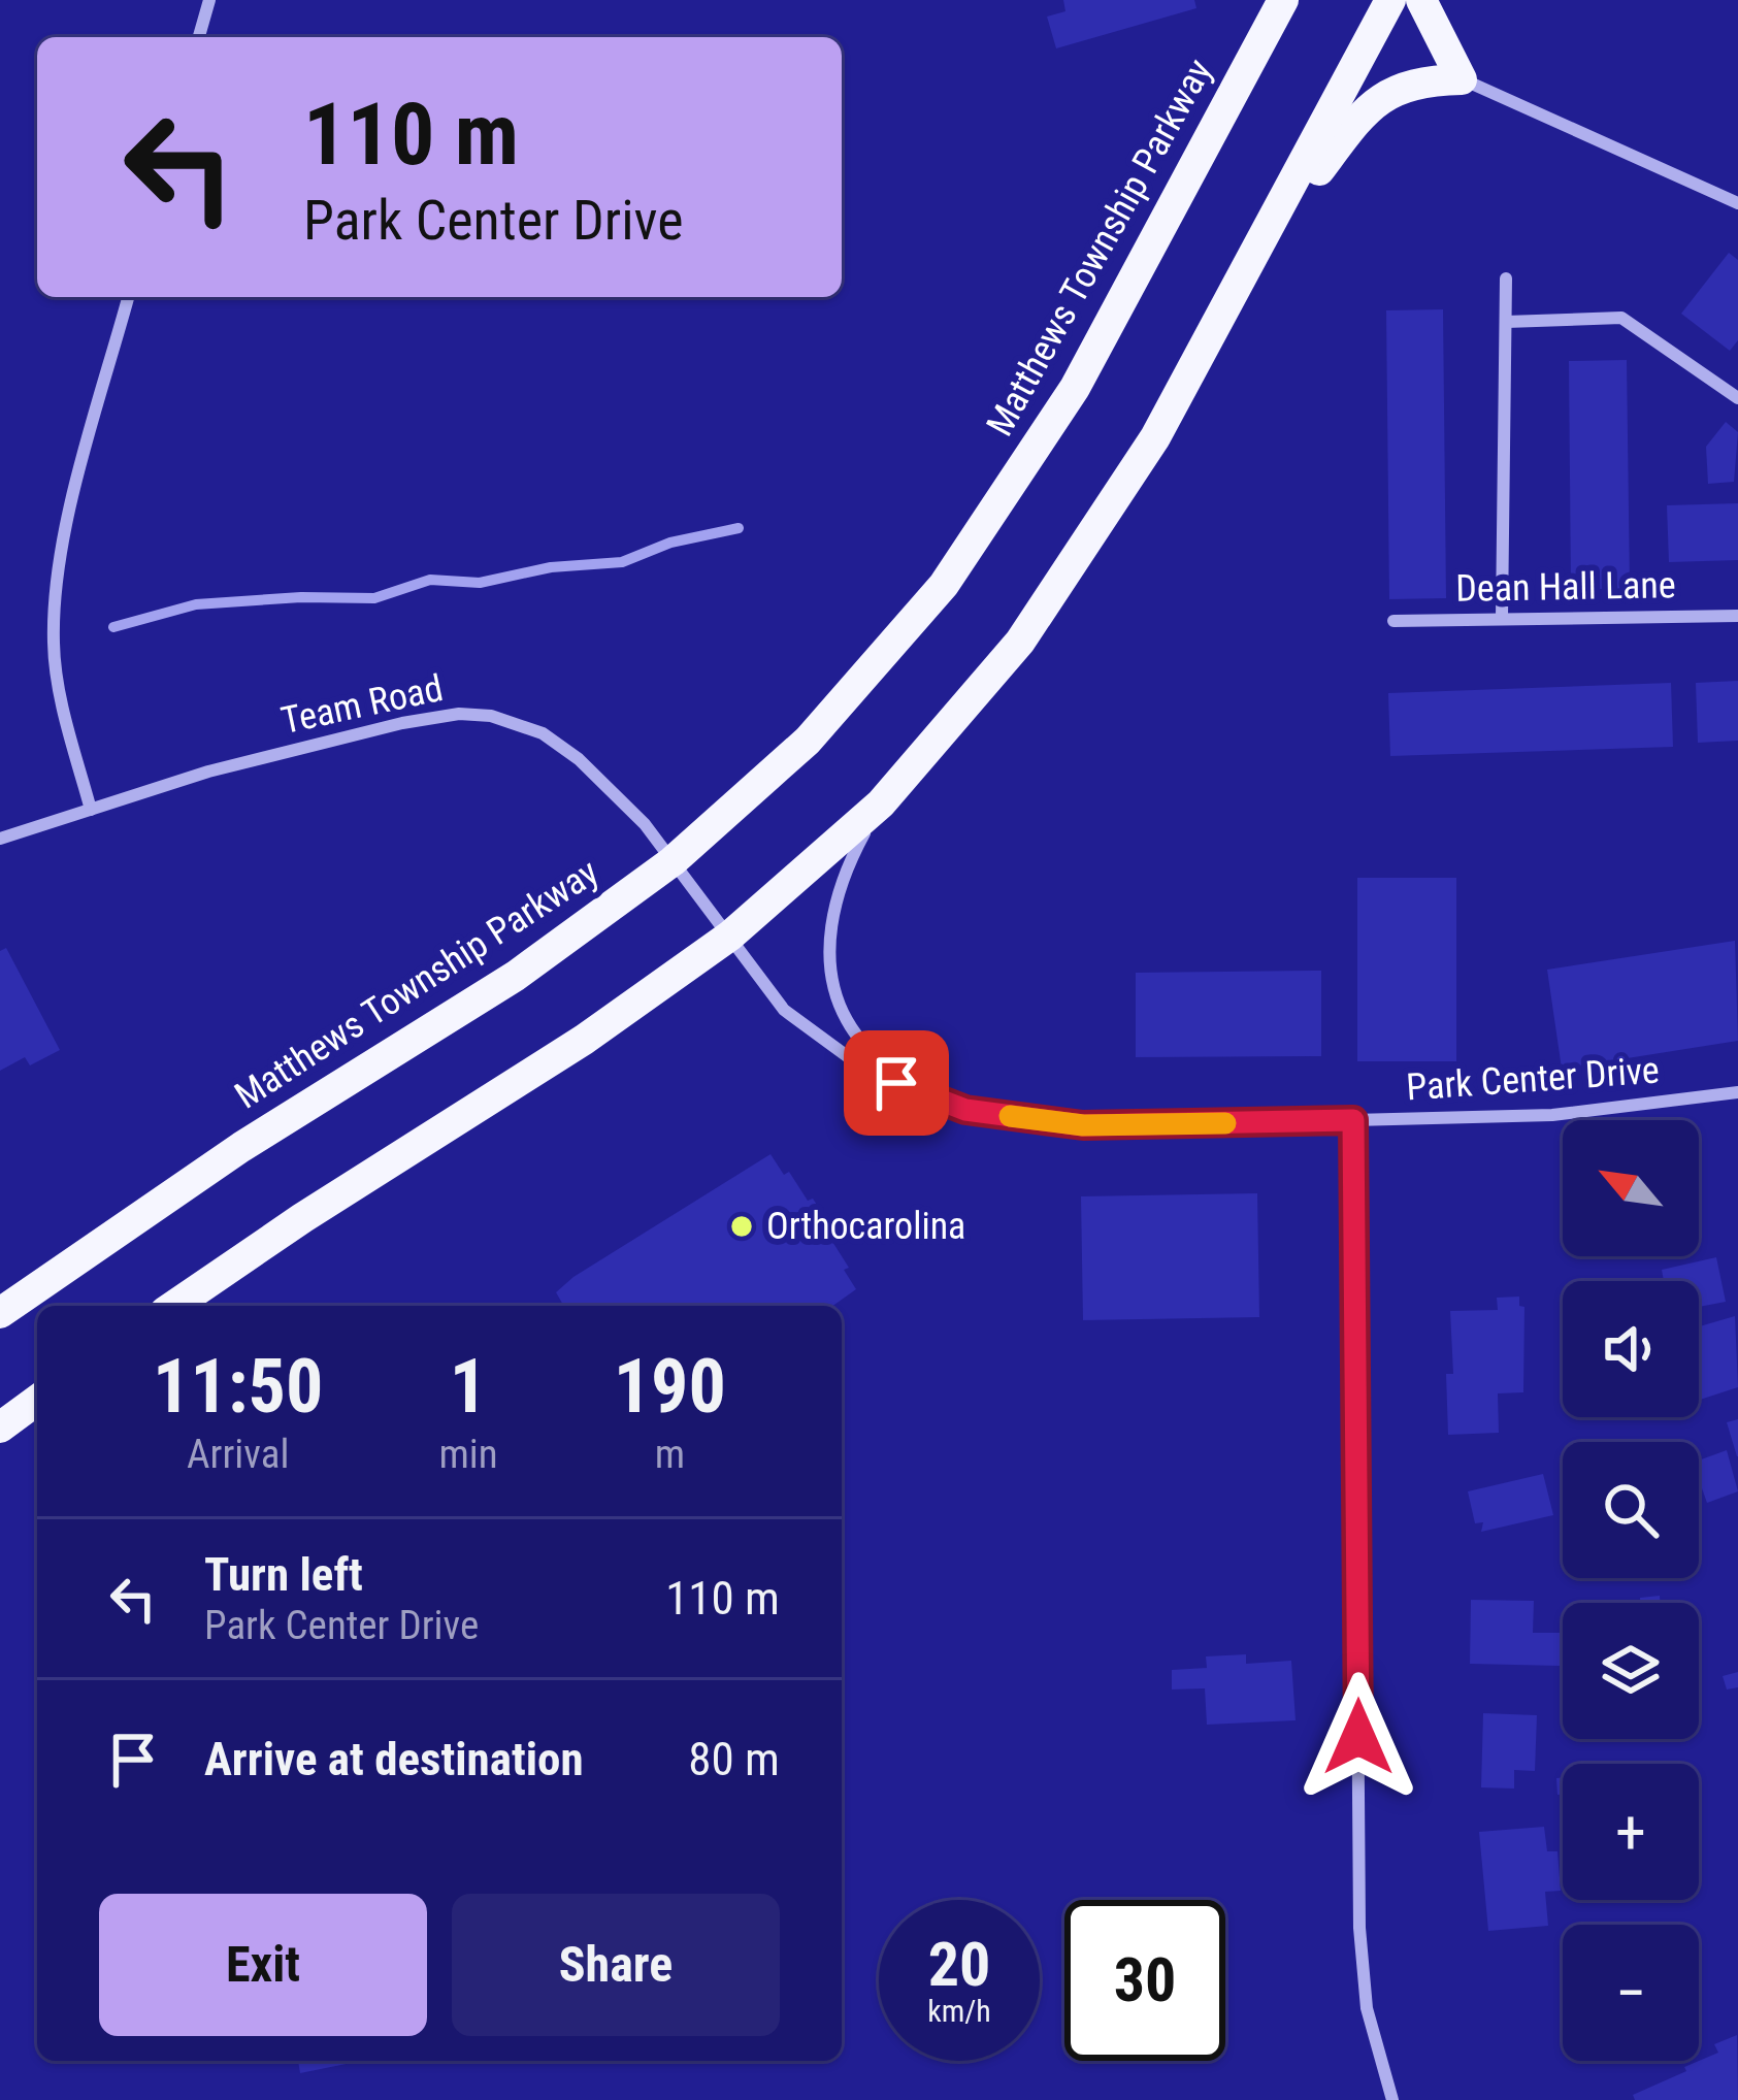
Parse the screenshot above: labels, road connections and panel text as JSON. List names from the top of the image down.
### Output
{
  "streets": {
    "main road": ["Matthews Township Parkway"],
    "street": ["Dean Hall Lane", "Team Road", "Park Center Drive"]
  },
  "crossings": [
    ["Matthews Township Parkway", "Team Road"],
    ["Team Road", "Park Center Drive"]
  ],
  "places": ["Orthocarolina"],
  "north": "top left",
  "page": {
    "turn": ["110 m", "Park Center Drive"],
    "map_buttons": ["+", "−"],
    "eta": [
      "11:50",
      "Arrival",
      "1",
      "min",
      "190",
      "m"
    ],
    "list": [
      {
        "name": "Turn left",
        "note": "Park Center Drive",
        "value": "110 m"
      },
      {
        "name": "Arrive at destination",
        "value": "80 m"
      }
    ],
    "buttons": ["Exit", "Share"],
    "speed": "20 km/h",
    "limit": "30"
  }
}
